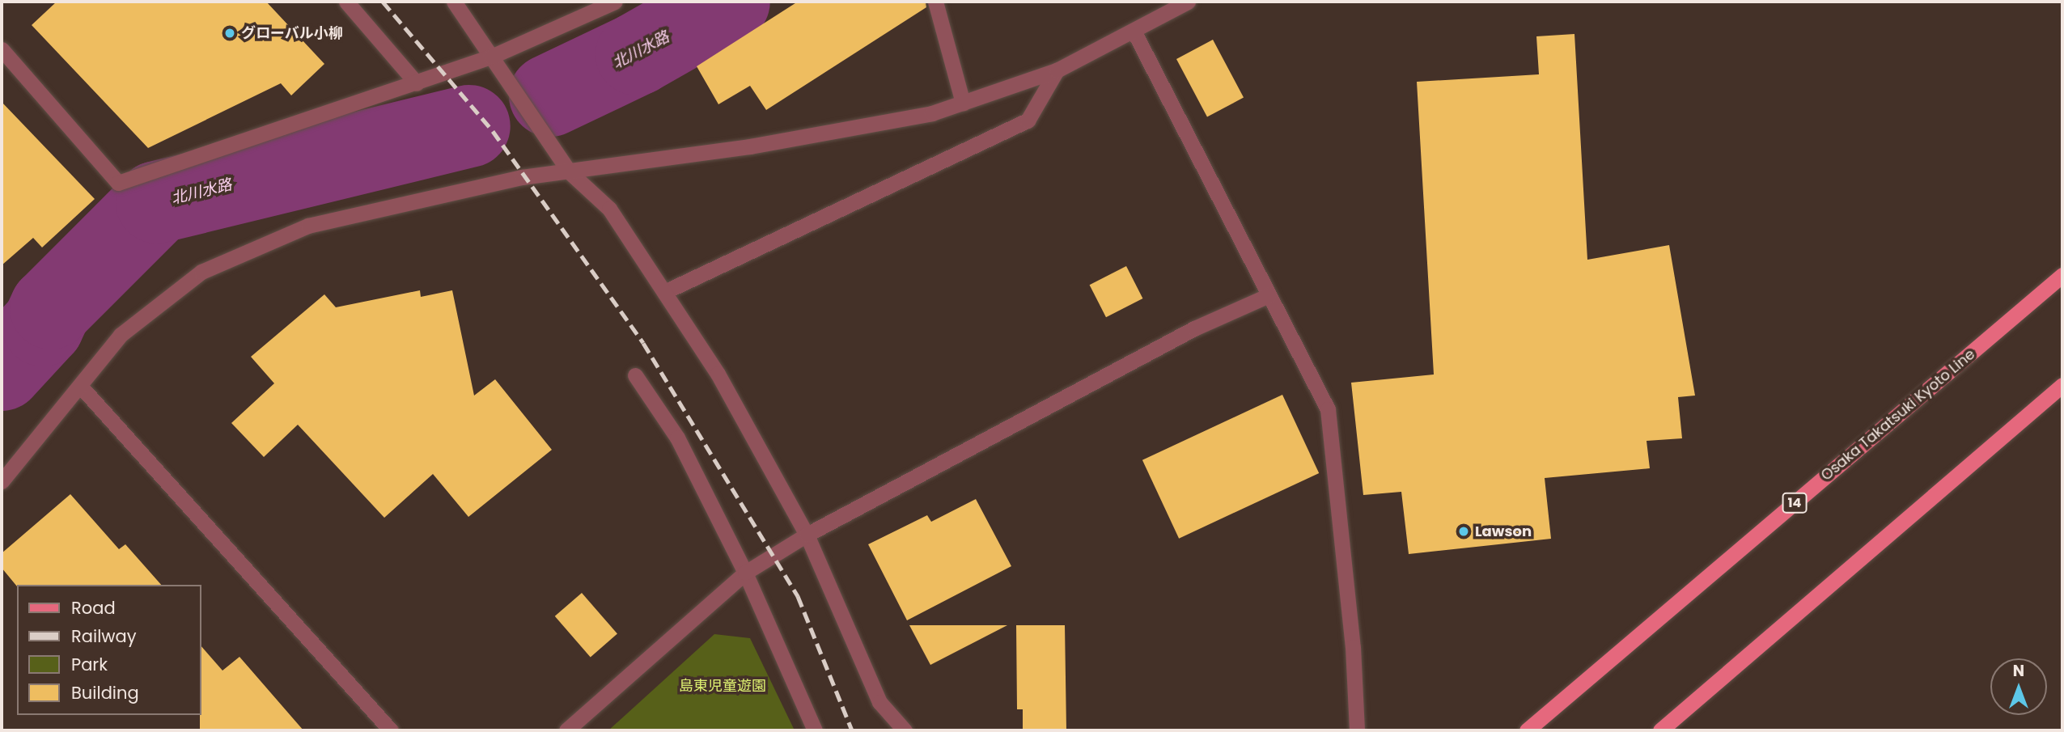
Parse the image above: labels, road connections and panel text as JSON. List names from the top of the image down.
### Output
{
  "streets": {
    "main road": ["Osaka Takatsuki Kyoto Line", "14"]
  },
  "water": ["北川水路"],
  "parks": ["島東児童遊園"],
  "places": ["グローバル小柳", "Lawson"],
  "legend": [
    "Road",
    "Railway",
    "Park",
    "Building"
  ],
  "north": "top"
}
